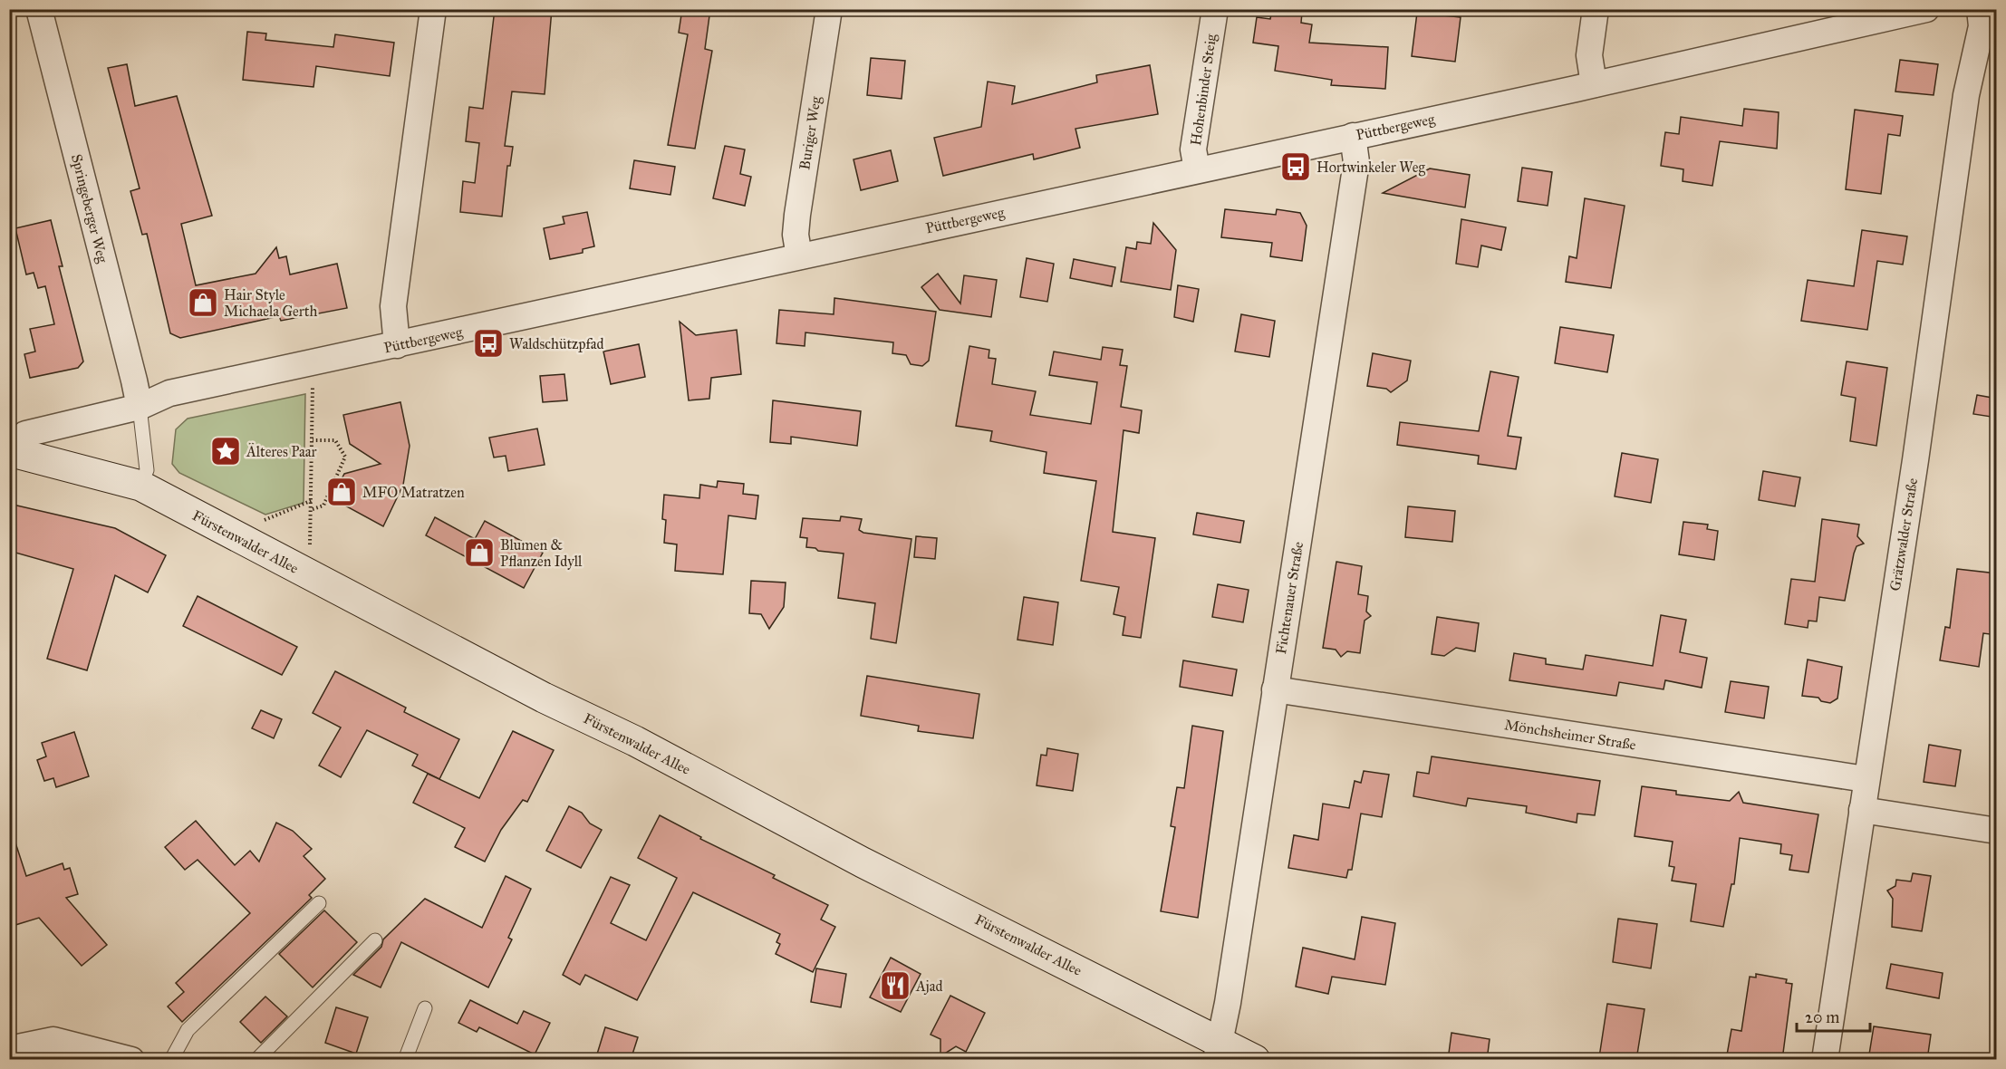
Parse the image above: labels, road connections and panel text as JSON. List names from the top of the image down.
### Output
{
  "streets": {
    "main road": ["Fürstenwalder Allee"],
    "street": [
      "Hohenbinder Steig",
      "Püttbergeweg",
      "Buriger Weg",
      "Springeberger Weg",
      "Grätzwalder Straße",
      "Fichtenauer Straße",
      "Mönchsheimer Straße"
    ]
  },
  "crossings": [
    ["Hohenbinder Steig", "Püttbergeweg"],
    ["Püttbergeweg", "Buriger Weg"],
    ["Püttbergeweg", "Springeberger Weg"],
    ["Püttbergeweg", "Fürstenwalder Allee"],
    ["Püttbergeweg", "Fichtenauer Straße"],
    ["Grätzwalder Straße", "Mönchsheimer Straße"],
    ["Fürstenwalder Allee", "Fichtenauer Straße"],
    ["Fichtenauer Straße", "Mönchsheimer Straße"]
  ],
  "places": {
    "bus stop": ["Hortwinkeler Weg", "Waldschützpfad"],
    "shop": ["Hair Style Michaela Gerth", "MFO Matratzen", "Blumen & Pflanzen Idyll"],
    "place": ["Älteres Paar"],
    "restaurant": ["Ajad"]
  },
  "scale_bar": "20 m"
}
